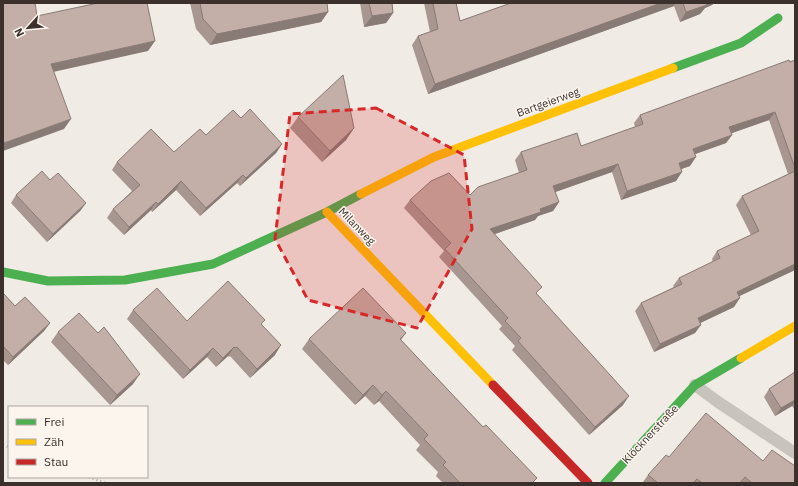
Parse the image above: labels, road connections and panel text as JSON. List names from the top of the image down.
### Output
{
  "streets": {
    "street": ["Bartgeierweg", "Milanweg", "Klöcknerstraße"]
  },
  "crossings": [
    ["Bartgeierweg", "Milanweg"]
  ],
  "legend": ["Frei", "Zäh", "Stau"],
  "north": "bottom left"
}
